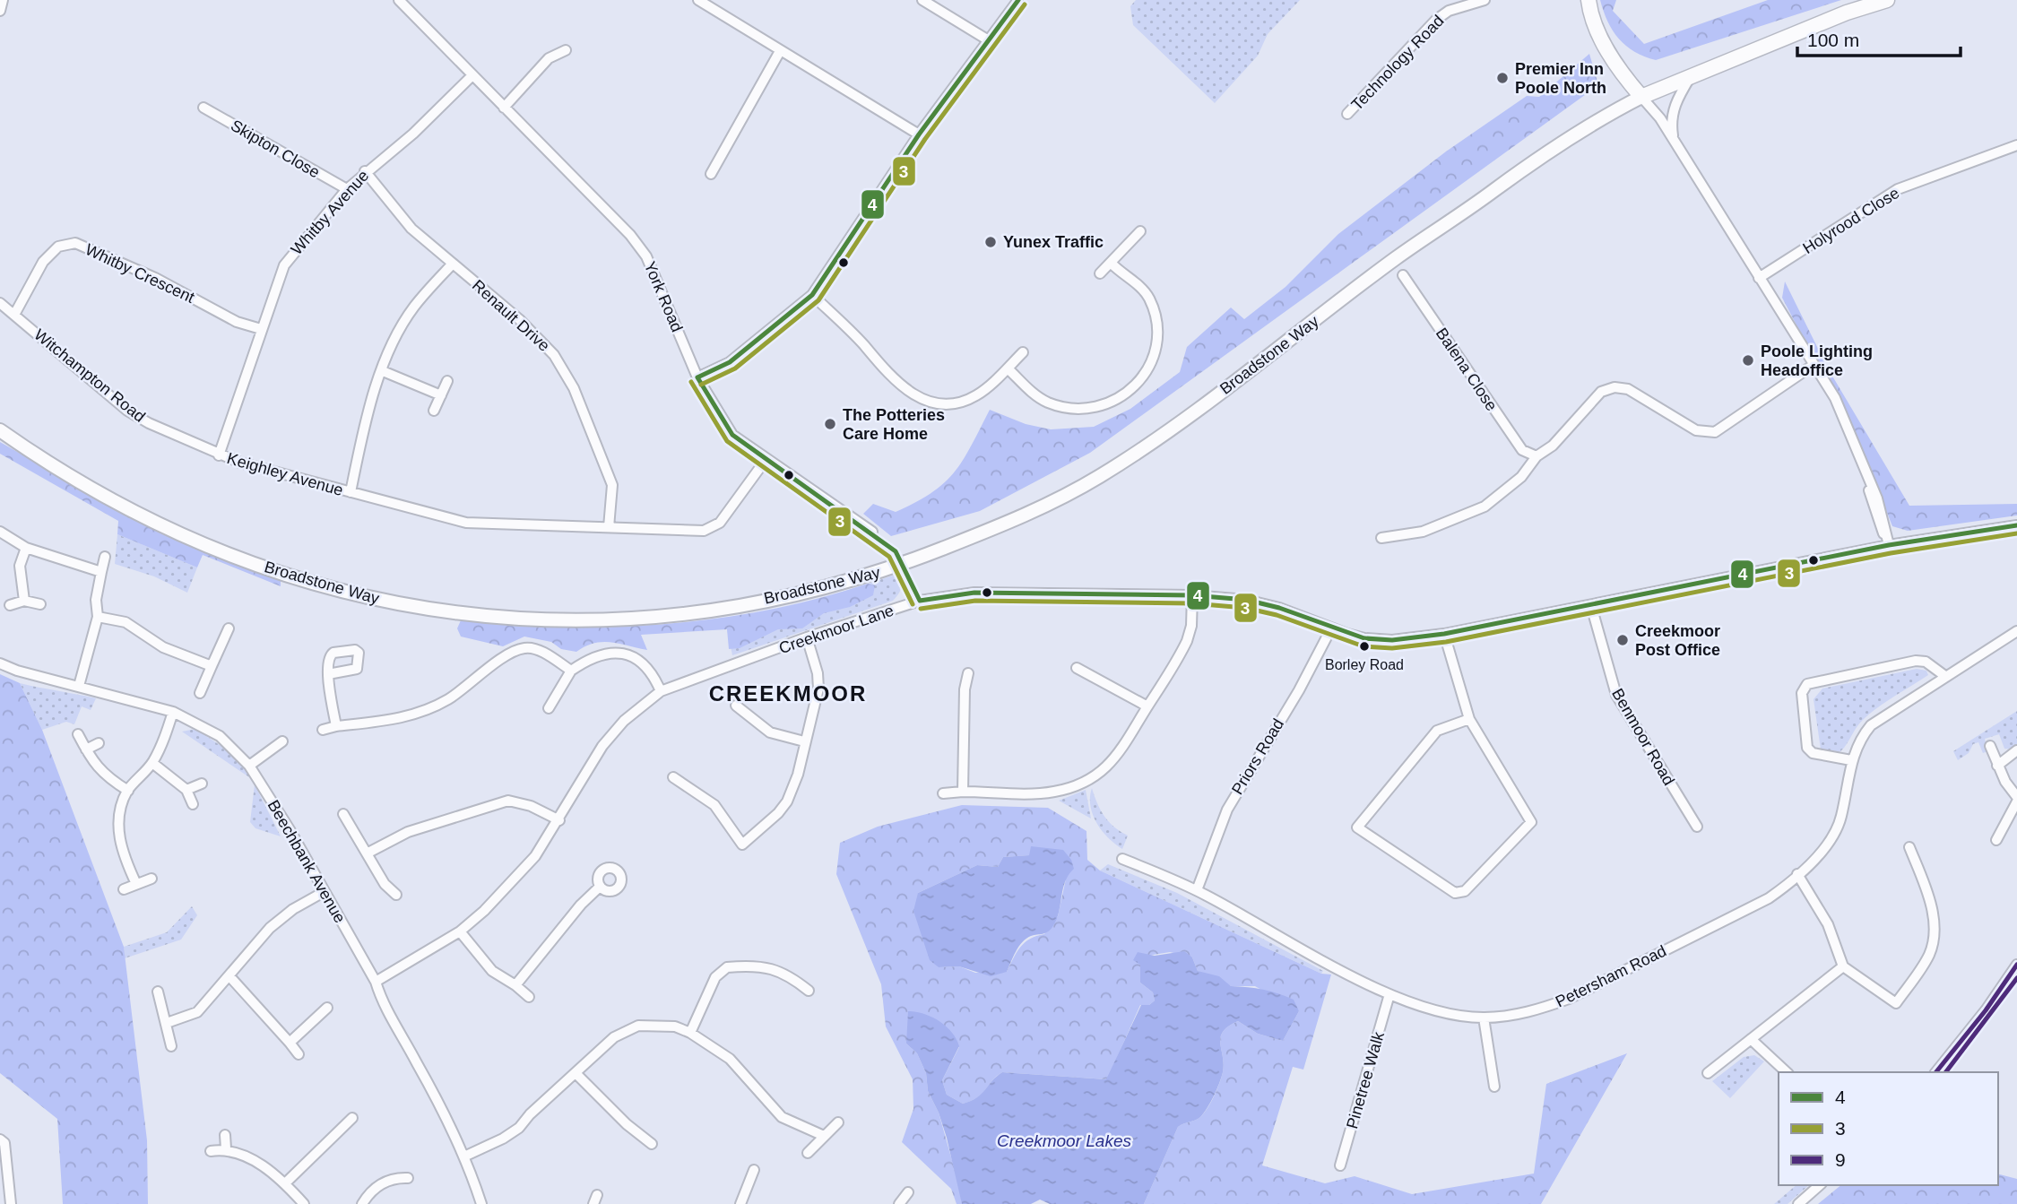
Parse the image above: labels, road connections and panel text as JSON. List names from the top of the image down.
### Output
{
  "streets": {
    "main road": ["Broadstone Way"],
    "street": [
      "Technology Road",
      "Skipton Close",
      "Whitby Avenue",
      "Holyrood Close",
      "Whitby Crescent",
      "York Road",
      "Renault Drive",
      "Balena Close",
      "Witchampton Road",
      "Keighley Avenue",
      "Creekmoor Lane",
      "Benmoor Road",
      "Priors Road",
      "Beechbank Avenue",
      "Petersham Road",
      "Pinetree Walk"
    ]
  },
  "crossings": [
    ["Skipton Close", "Whitby Avenue"],
    ["Whitby Avenue", "Whitby Crescent"],
    ["Whitby Avenue", "York Road"],
    ["Whitby Avenue", "Renault Drive"],
    ["Whitby Avenue", "Witchampton Road"],
    ["Whitby Avenue", "Keighley Avenue"],
    ["Whitby Crescent", "Witchampton Road"],
    ["York Road", "Keighley Avenue"],
    ["Renault Drive", "Keighley Avenue"],
    ["Witchampton Road", "Keighley Avenue"],
    ["Creekmoor Lane", "Benmoor Road"],
    ["Creekmoor Lane", "Priors Road"],
    ["Creekmoor Lane", "Beechbank Avenue"],
    ["Priors Road", "Petersham Road"],
    ["Petersham Road", "Pinetree Walk"]
  ],
  "districts": ["CREEKMOOR"],
  "water": ["Creekmoor Lakes"],
  "places": [
    "Premier Inn Poole North",
    "Yunex Traffic",
    "Poole Lighting Headoffice",
    "The Potteries Care Home",
    "Creekmoor Post Office",
    "Borley Road"
  ],
  "lines": ["transit line 4", "transit line 3", "transit line 9"],
  "legend": ["4", "3", "9"],
  "scale_bar": "100 m"
}
